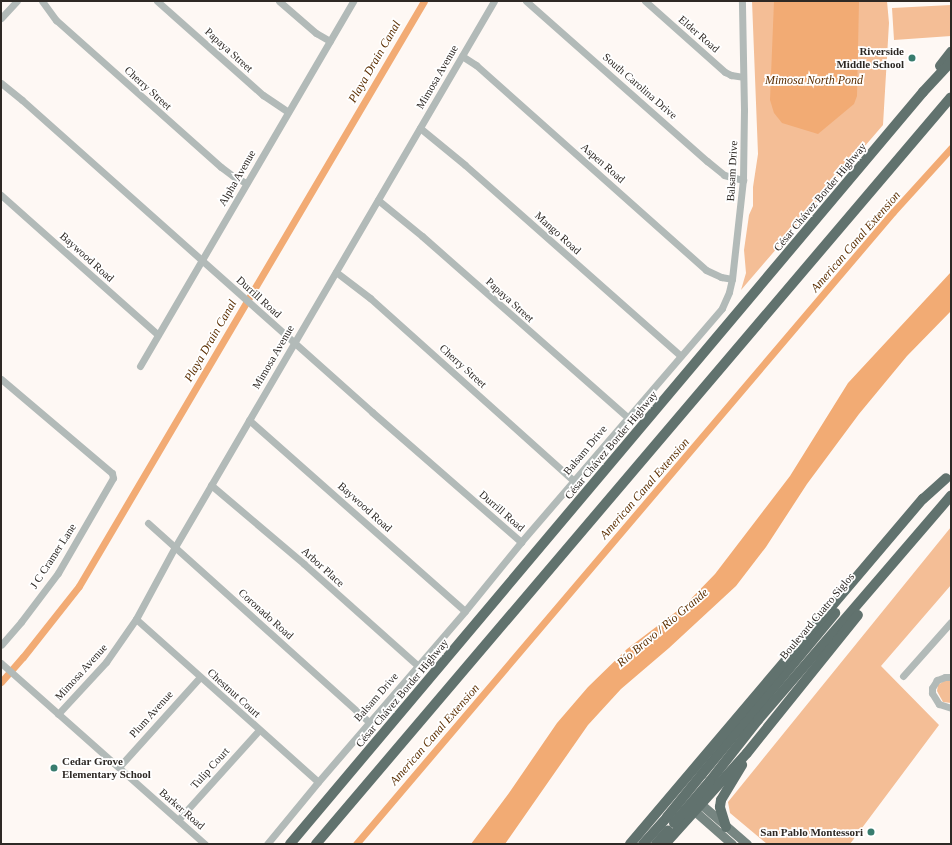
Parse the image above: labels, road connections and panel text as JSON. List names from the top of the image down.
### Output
{
  "streets": {
    "highway": ["César Chávez Border Highway", "Boulevard Cuatro Siglos"],
    "street": [
      "Elder Road",
      "Papaya Street",
      "Mimosa Avenue",
      "South Carolina Drive",
      "Cherry Street",
      "Aspen Road",
      "Balsam Drive",
      "Alpha Avenue",
      "Mango Road",
      "Baywood Road",
      "Durrill Road",
      "J C Cramer Lane",
      "Arbor Place",
      "Coronado Road",
      "Chestnut Court",
      "Plum Avenue",
      "Tulip Court",
      "Barker Road"
    ]
  },
  "crossings": [
    ["Elder Road", "Balsam Drive"],
    ["Papaya Street", "Mimosa Avenue"],
    ["Papaya Street", "Balsam Drive"],
    ["Papaya Street", "Alpha Avenue"],
    ["Mimosa Avenue", "Cherry Street"],
    ["Mimosa Avenue", "Aspen Road"],
    ["Mimosa Avenue", "Mango Road"],
    ["Mimosa Avenue", "Baywood Road"],
    ["Mimosa Avenue", "Durrill Road"],
    ["Mimosa Avenue", "Arbor Place"],
    ["Mimosa Avenue", "Coronado Road"],
    ["Mimosa Avenue", "Chestnut Court"],
    ["Mimosa Avenue", "Barker Road"],
    ["South Carolina Drive", "Balsam Drive"],
    ["Cherry Street", "Balsam Drive"],
    ["Cherry Street", "Alpha Avenue"],
    ["Aspen Road", "Balsam Drive"],
    ["Balsam Drive", "Mango Road"],
    ["Balsam Drive", "Baywood Road"],
    ["Balsam Drive", "Durrill Road"],
    ["Balsam Drive", "Arbor Place"],
    ["Balsam Drive", "Coronado Road"],
    ["Balsam Drive", "Chestnut Court"],
    ["Alpha Avenue", "Baywood Road"],
    ["Alpha Avenue", "Durrill Road"],
    ["Chestnut Court", "Plum Avenue"],
    ["Chestnut Court", "Tulip Court"],
    ["Plum Avenue", "Barker Road"],
    ["Tulip Court", "Barker Road"]
  ],
  "water": [
    "Playa Drain Canal",
    "Mimosa North Pond",
    "American Canal Extension",
    "Río Bravo / Rio Grande"
  ],
  "places": ["Riverside Middle School", "Cedar Grove Elementary School", "San Pablo Montessori"]
}
